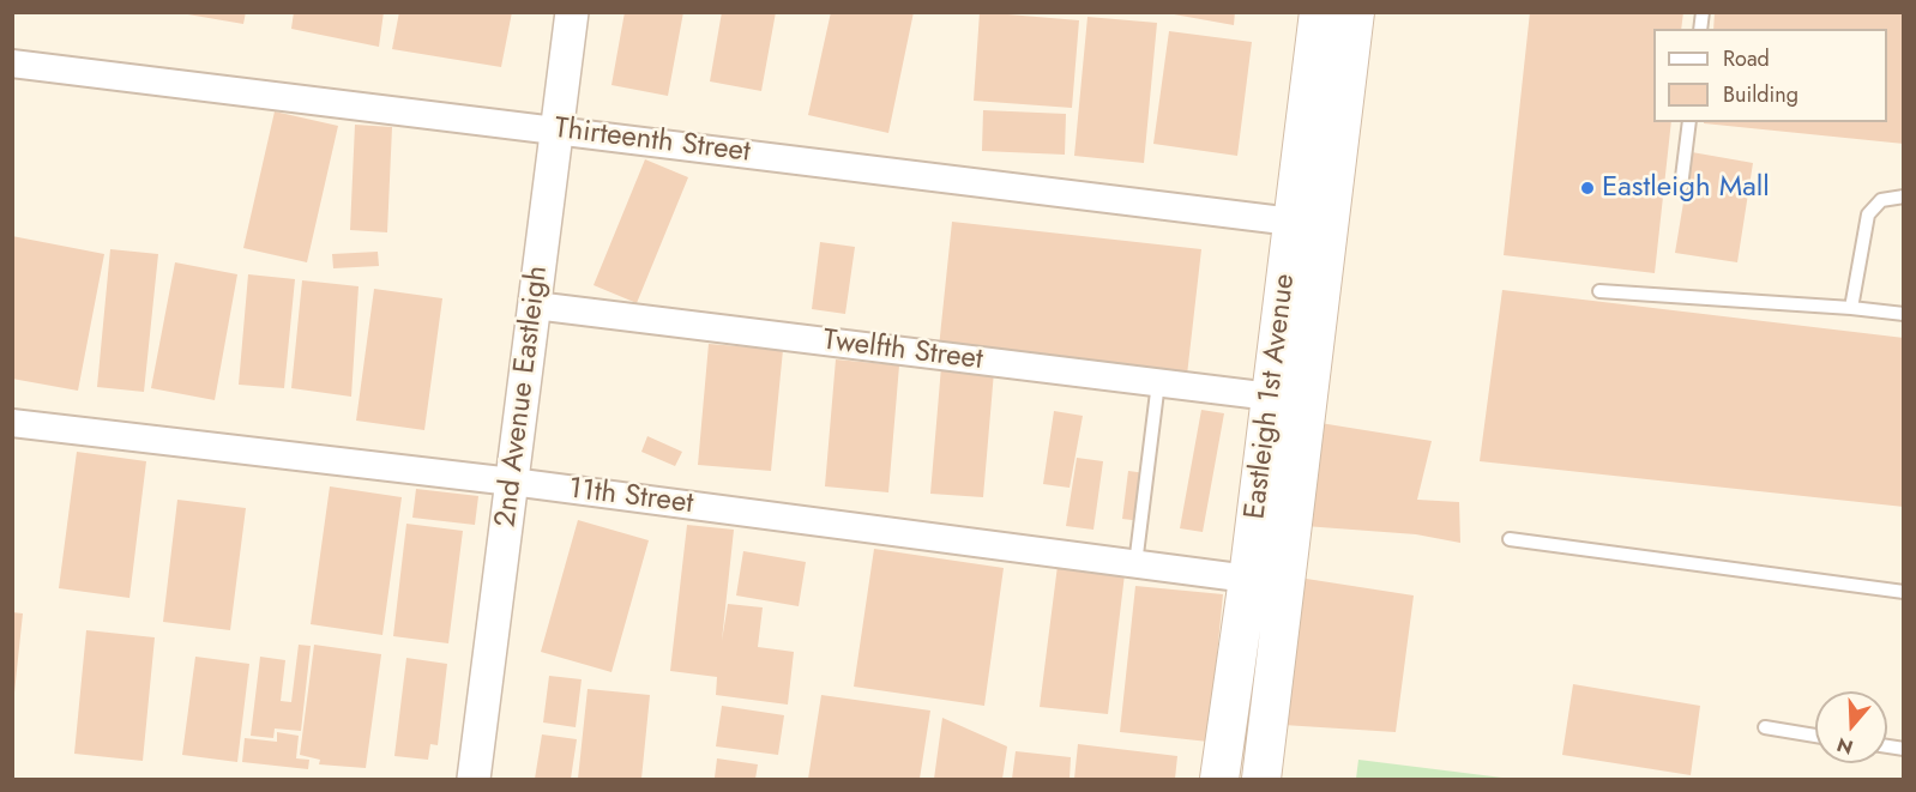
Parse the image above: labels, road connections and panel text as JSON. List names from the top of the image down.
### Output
{
  "streets": {
    "main road": ["Eastleigh 1st Avenue"],
    "street": [
      "Thirteenth Street",
      "Twelfth Street",
      "2nd Avenue Eastleigh",
      "11th Street"
    ]
  },
  "crossings": [
    ["Thirteenth Street", "2nd Avenue Eastleigh"],
    ["Thirteenth Street", "Eastleigh 1st Avenue"],
    ["Twelfth Street", "2nd Avenue Eastleigh"],
    ["Twelfth Street", "Eastleigh 1st Avenue"],
    ["2nd Avenue Eastleigh", "11th Street"],
    ["Eastleigh 1st Avenue", "11th Street"]
  ],
  "places": ["Eastleigh Mall"],
  "legend": ["Road", "Building"],
  "north": "bottom"
}
